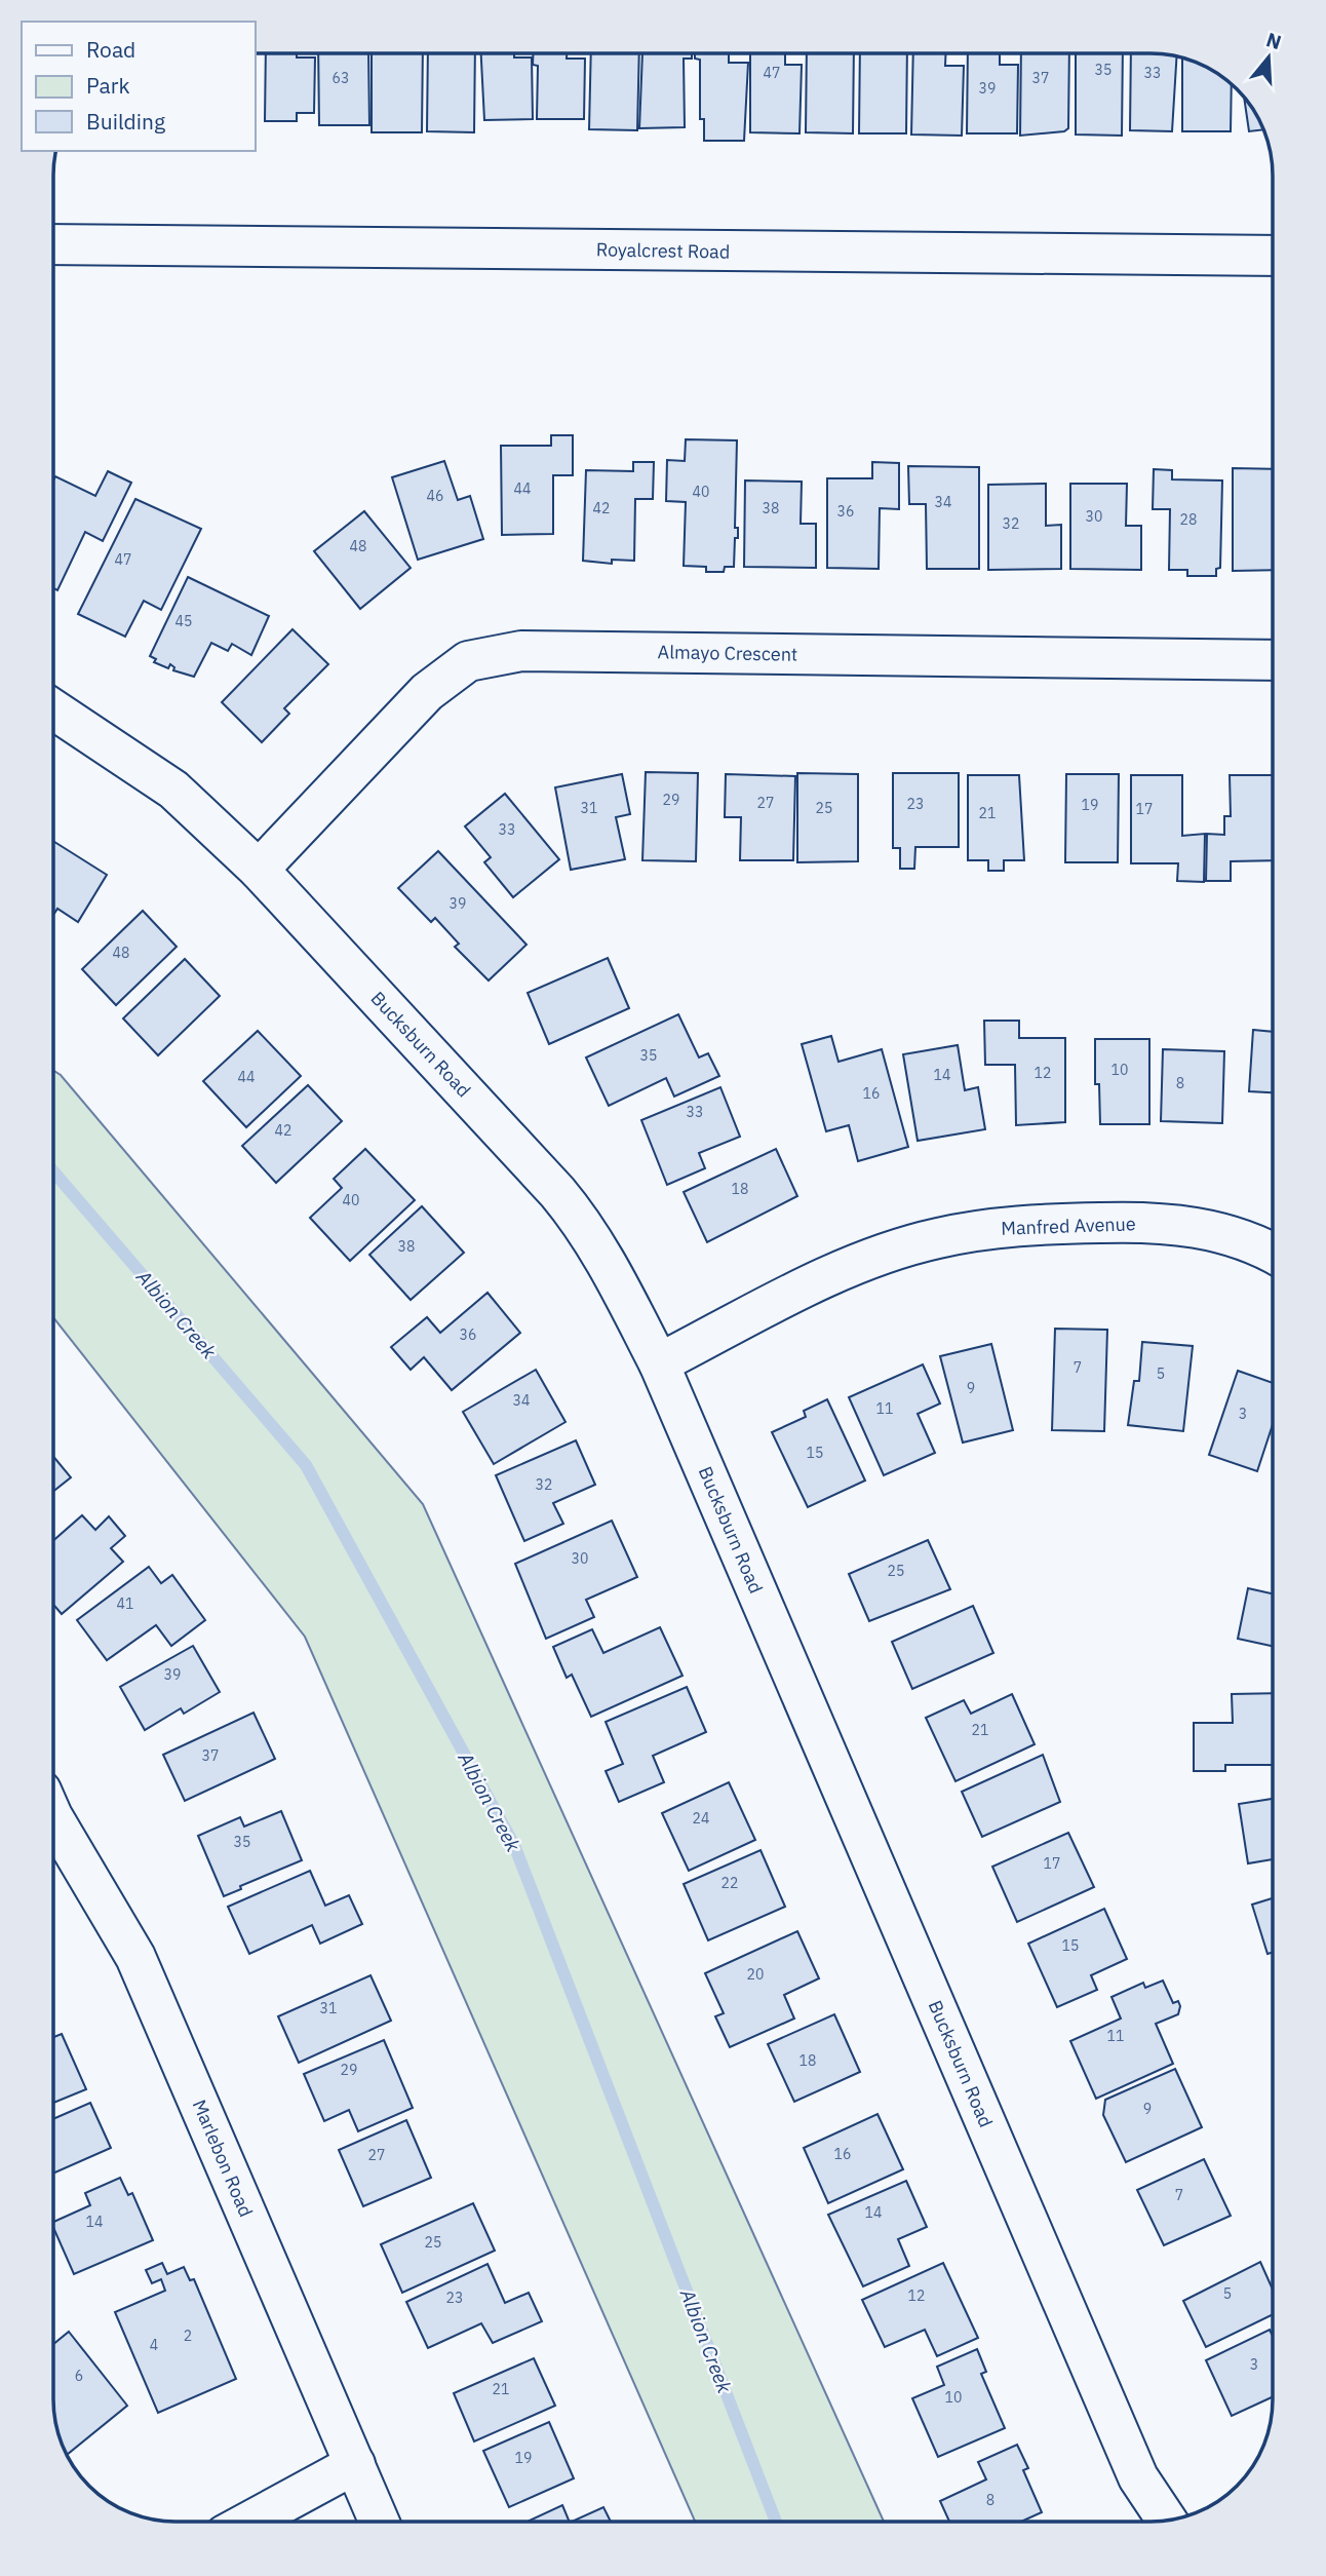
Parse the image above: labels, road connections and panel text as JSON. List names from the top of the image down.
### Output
{
  "streets": {
    "street": [
      "Royalcrest Road",
      "Almayo Crescent",
      "Bucksburn Road",
      "Manfred Avenue",
      "Marlebon Road"
    ]
  },
  "crossings": [
    ["Almayo Crescent", "Bucksburn Road"],
    ["Bucksburn Road", "Manfred Avenue"]
  ],
  "water": ["Albion Creek"],
  "house_numbers": [
    "35",
    "47",
    "33",
    "63",
    "37",
    "39",
    "44",
    "40",
    "46",
    "34",
    "42",
    "38",
    "36",
    "30",
    "28",
    "32",
    "48",
    "47",
    "45",
    "29",
    "27",
    "23",
    "19",
    "31",
    "25",
    "17",
    "21",
    "33",
    "39",
    "48",
    "35",
    "10",
    "12",
    "14",
    "44",
    "8",
    "16",
    "33",
    "42",
    "18",
    "40",
    "38",
    "36",
    "7",
    "5",
    "9",
    "34",
    "11",
    "3",
    "15",
    "32",
    "30",
    "25",
    "41",
    "39",
    "21",
    "37",
    "24",
    "35",
    "17",
    "22",
    "15",
    "20",
    "31",
    "11",
    "18",
    "29",
    "9",
    "16",
    "27",
    "7",
    "14",
    "14",
    "25",
    "5",
    "12",
    "23",
    "2",
    "4",
    "3",
    "6",
    "21",
    "10",
    "19",
    "8"
  ],
  "legend": ["Road", "Park", "Building"],
  "north": "top"
}
